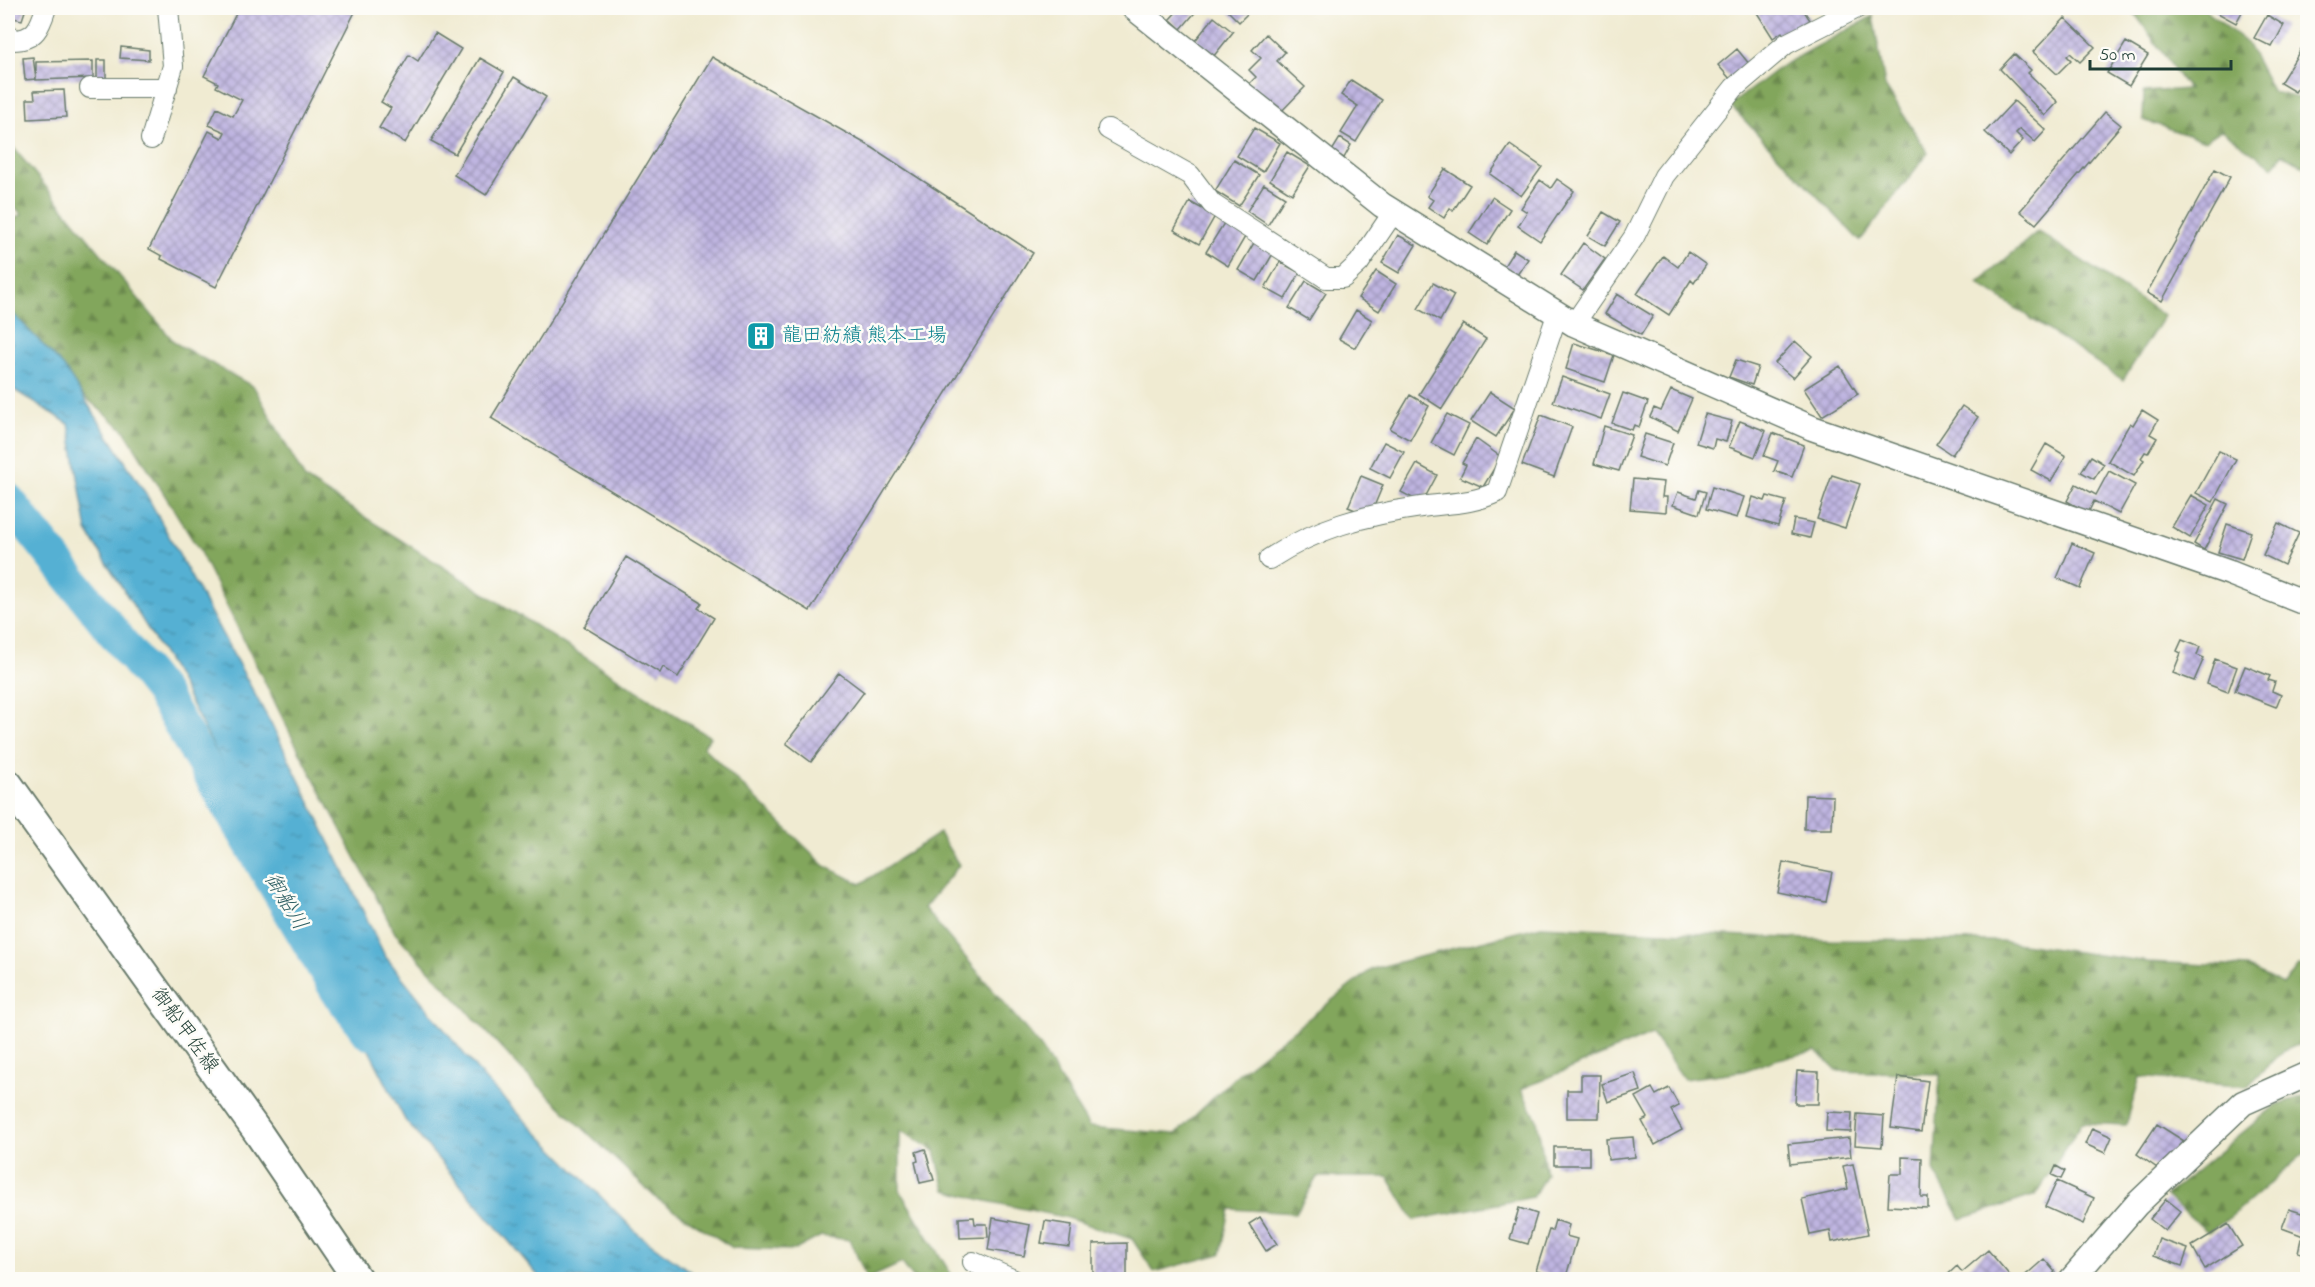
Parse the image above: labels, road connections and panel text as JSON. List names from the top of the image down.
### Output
{
  "streets": {
    "main road": ["御船甲佐線"]
  },
  "water": ["御船川"],
  "places": {
    "building": ["龍田紡績 熊本工場"]
  },
  "scale_bar": "50 m"
}
